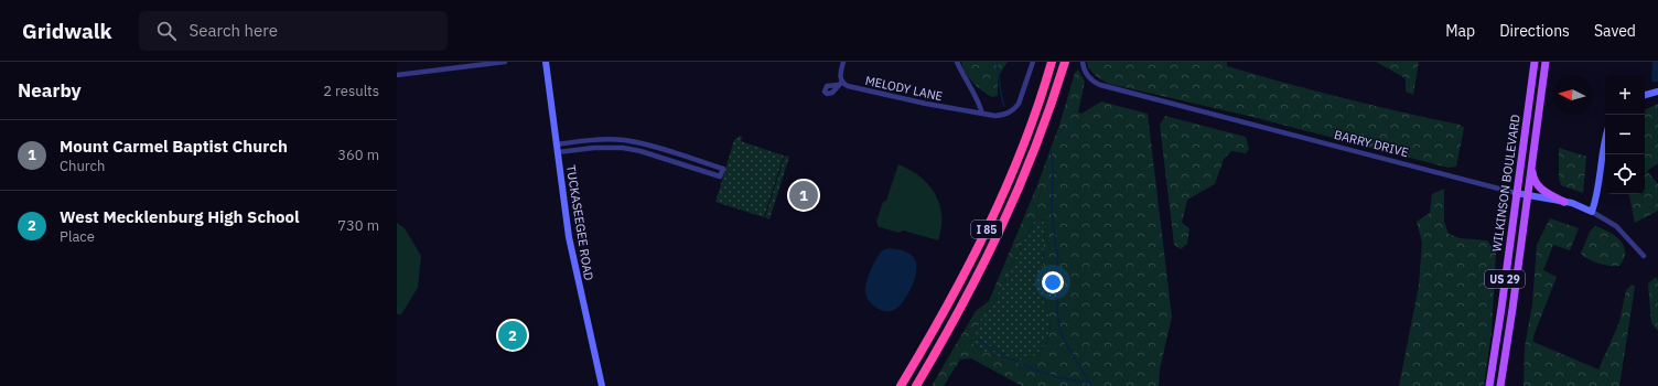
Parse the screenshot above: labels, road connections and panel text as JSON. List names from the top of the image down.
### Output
{
  "streets": {
    "highway": ["I 85"],
    "main road": ["WILKINSON BOULEVARD", "US 29"],
    "street": ["MELODY LANE", "BARRY DRIVE", "TUCKASEEGEE ROAD"]
  },
  "crossings": [
    ["BARRY DRIVE", "WILKINSON BOULEVARD"]
  ],
  "north": "left",
  "page": {
    "header": "Gridwalk",
    "search": "Search here",
    "nav": ["Map", "Directions", "Saved"],
    "heading": ["Nearby", "2 results"],
    "map_buttons": ["+", "−"],
    "list": [
      {
        "mark": "1",
        "name": "Mount Carmel Baptist Church",
        "note": "Church",
        "value": "360 m"
      },
      {
        "mark": "2",
        "name": "West Mecklenburg High School",
        "note": "Place",
        "value": "730 m"
      }
    ],
    "pins": ["1", "2"]
  }
}
